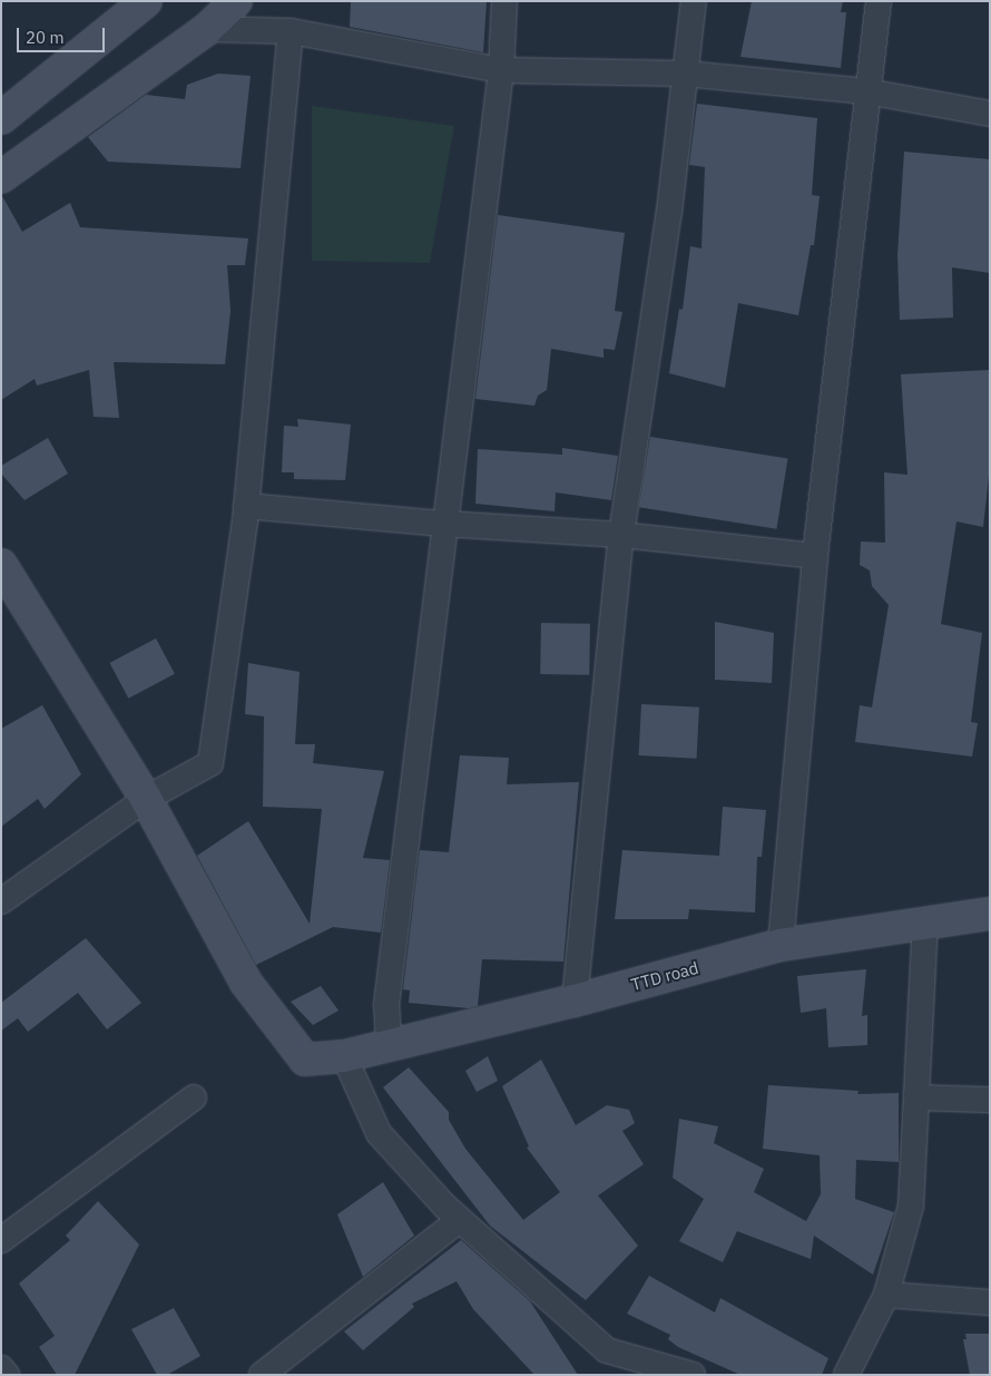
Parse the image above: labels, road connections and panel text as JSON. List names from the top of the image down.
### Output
{
  "streets": {
    "street": ["TTD road"]
  },
  "scale_bar": "20 m"
}
